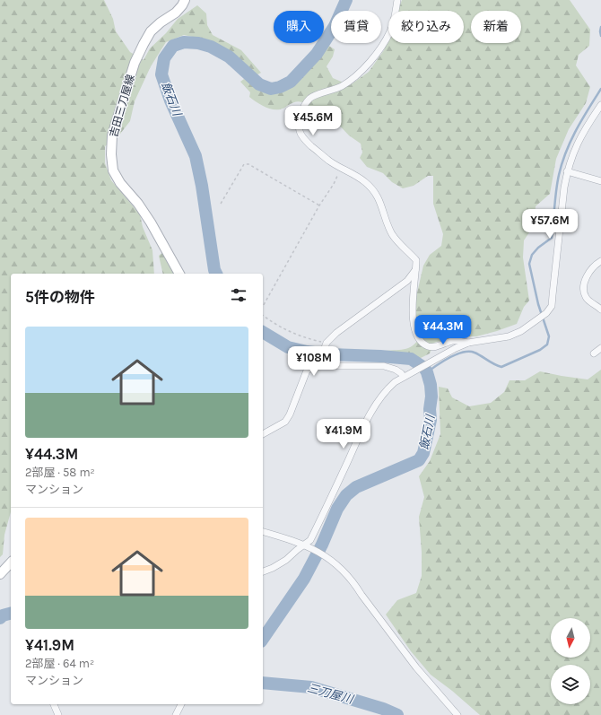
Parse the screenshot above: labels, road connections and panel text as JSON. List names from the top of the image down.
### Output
{
  "streets": {
    "main road": ["吉田三刀屋線"]
  },
  "water": ["飯石川", "三刀屋川"],
  "north": "bottom",
  "page": {
    "chip": [
      "購入",
      "賃貸",
      "絞り込み",
      "新着"
    ],
    "price": [
      "¥45.6M",
      "¥57.6M",
      "¥44.3M",
      "¥108M",
      "¥41.9M"
    ],
    "heading": "5件の物件",
    "list": [
      {
        "name": "¥44.3M",
        "note": "2部屋 · 58 m² · マンション"
      },
      {
        "name": "¥41.9M",
        "note": "2部屋 · 64 m² · マンション"
      }
    ]
  }
}
